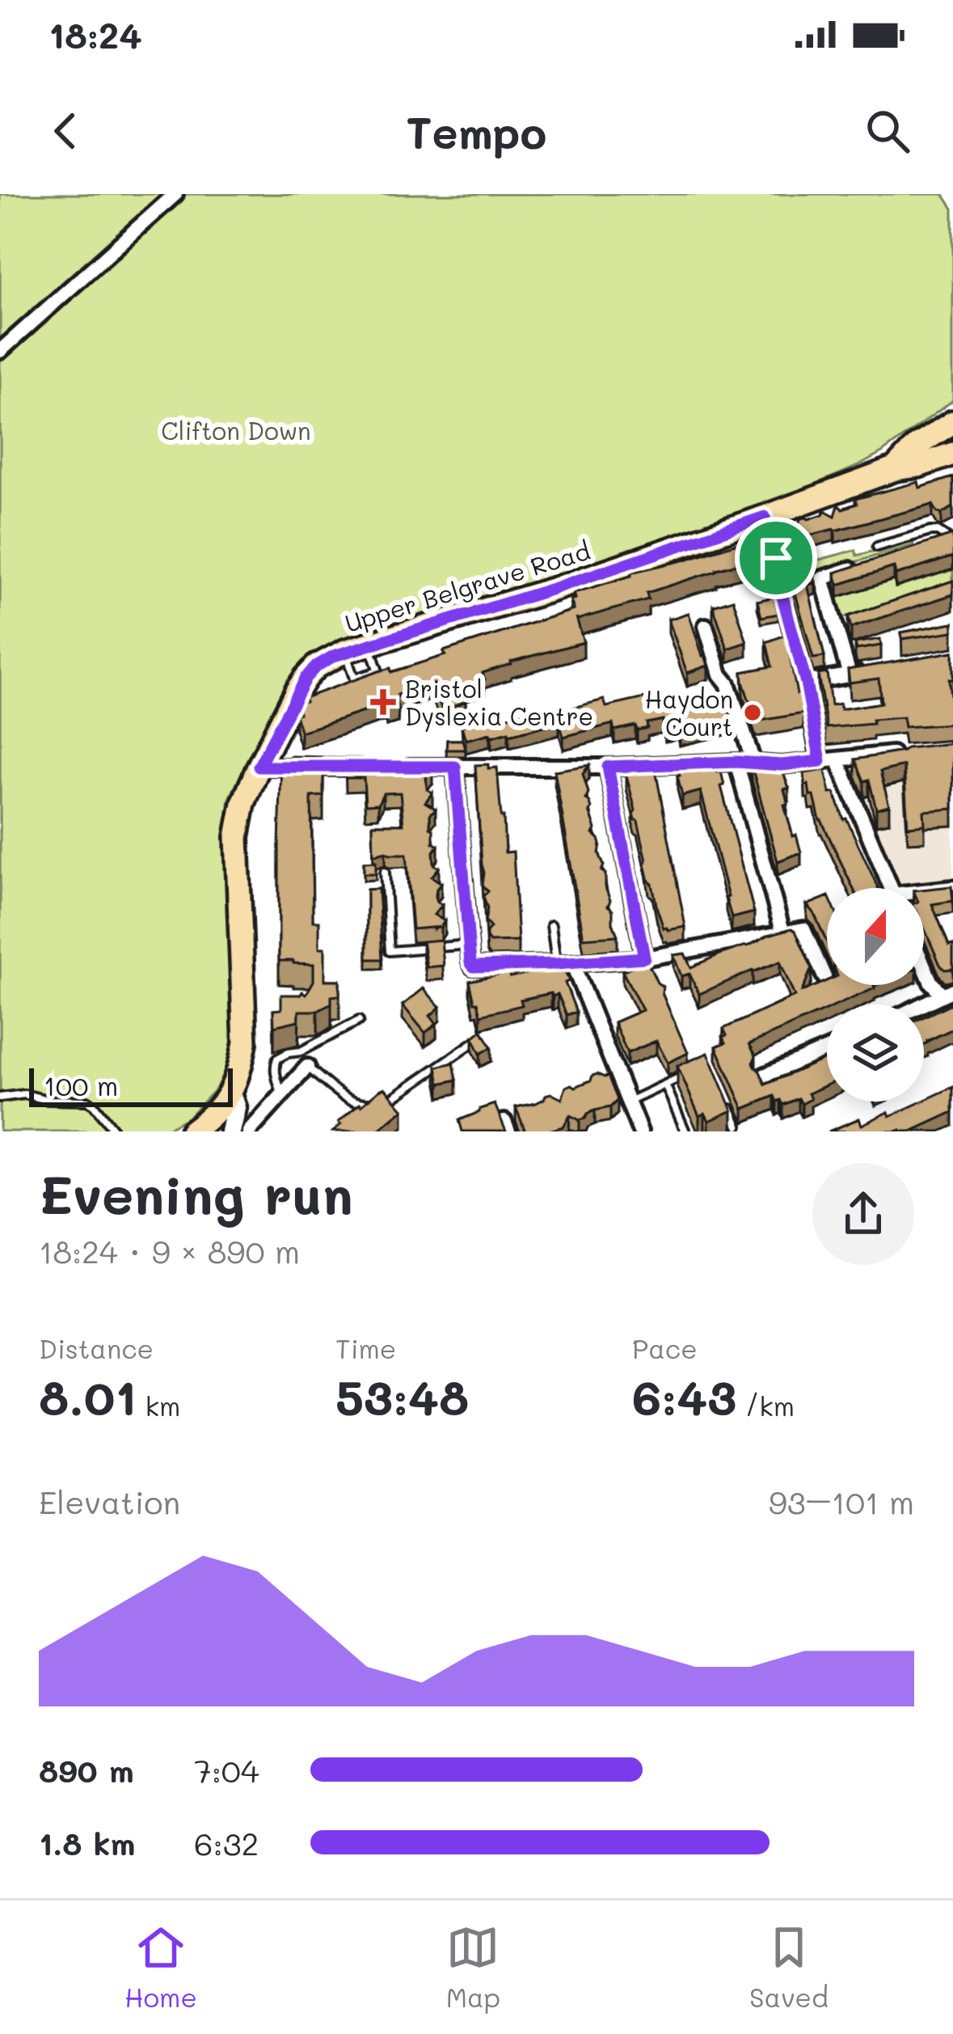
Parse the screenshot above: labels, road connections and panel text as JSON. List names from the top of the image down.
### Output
{
  "streets": {
    "main road": ["Upper Belgrave Road"]
  },
  "parks": ["Clifton Down"],
  "places": {
    "health": ["Bristol Dyslexia Centre"],
    "other": ["Haydon Court"]
  },
  "scale_bar": "100 m",
  "north": "top",
  "page": {
    "status": "18:24",
    "header": "Tempo",
    "scale": "100 m",
    "heading": ["Evening run", "18:24 · 9 × 890 m"],
    "stats": [
      ["Distance", "8.01 km"],
      ["Time", "53:48"],
      ["Pace", "6:43 /km"]
    ],
    "chart": ["Elevation", "93–101 m"],
    "list": [
      {
        "name": "890 m",
        "note": "7:04"
      },
      {
        "name": "1.8 km",
        "note": "6:32"
      }
    ],
    "tabs": ["Home", "Map", "Saved"]
  }
}
